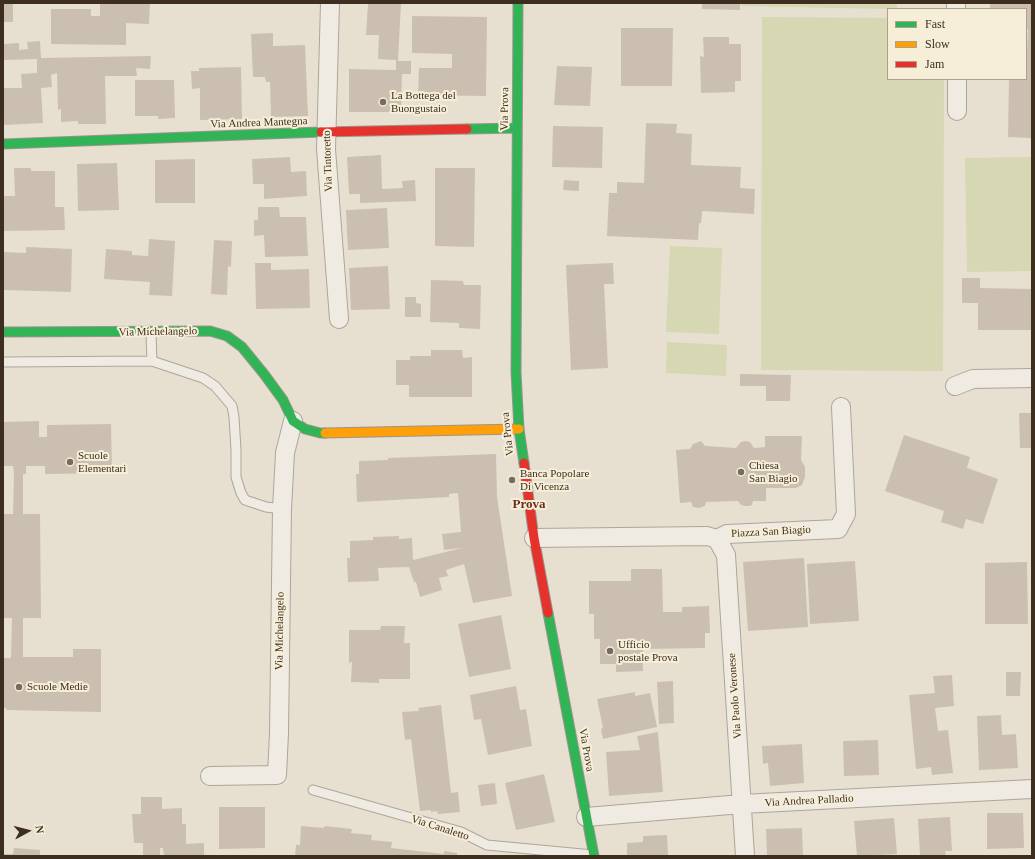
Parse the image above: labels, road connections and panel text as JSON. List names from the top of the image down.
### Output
{
  "streets": {
    "street": [
      "Via Prova",
      "Via Andrea Mantegna",
      "Via Tintoretto",
      "Via Michelangelo",
      "Piazza San Biagio",
      "Via Paolo Veronese",
      "Via Andrea Palladio"
    ],
    "lane": ["Via Canaletto"]
  },
  "crossings": [
    ["Via Prova", "Via Andrea Mantegna"],
    ["Via Prova", "Piazza San Biagio"],
    ["Via Prova", "Via Andrea Palladio"],
    ["Via Prova", "Via Canaletto"],
    ["Via Andrea Mantegna", "Via Tintoretto"],
    ["Piazza San Biagio", "Via Paolo Veronese"],
    ["Via Paolo Veronese", "Via Andrea Palladio"]
  ],
  "districts": ["Prova"],
  "places": [
    "La Bottega del Buongustaio",
    "Scuole Elementari",
    "Chiesa San Biagio",
    "Banca Popolare Di Vicenza",
    "Ufficio postale Prova",
    "Scuole Medie"
  ],
  "legend": ["Fast", "Slow", "Jam"],
  "north": "right"
}
